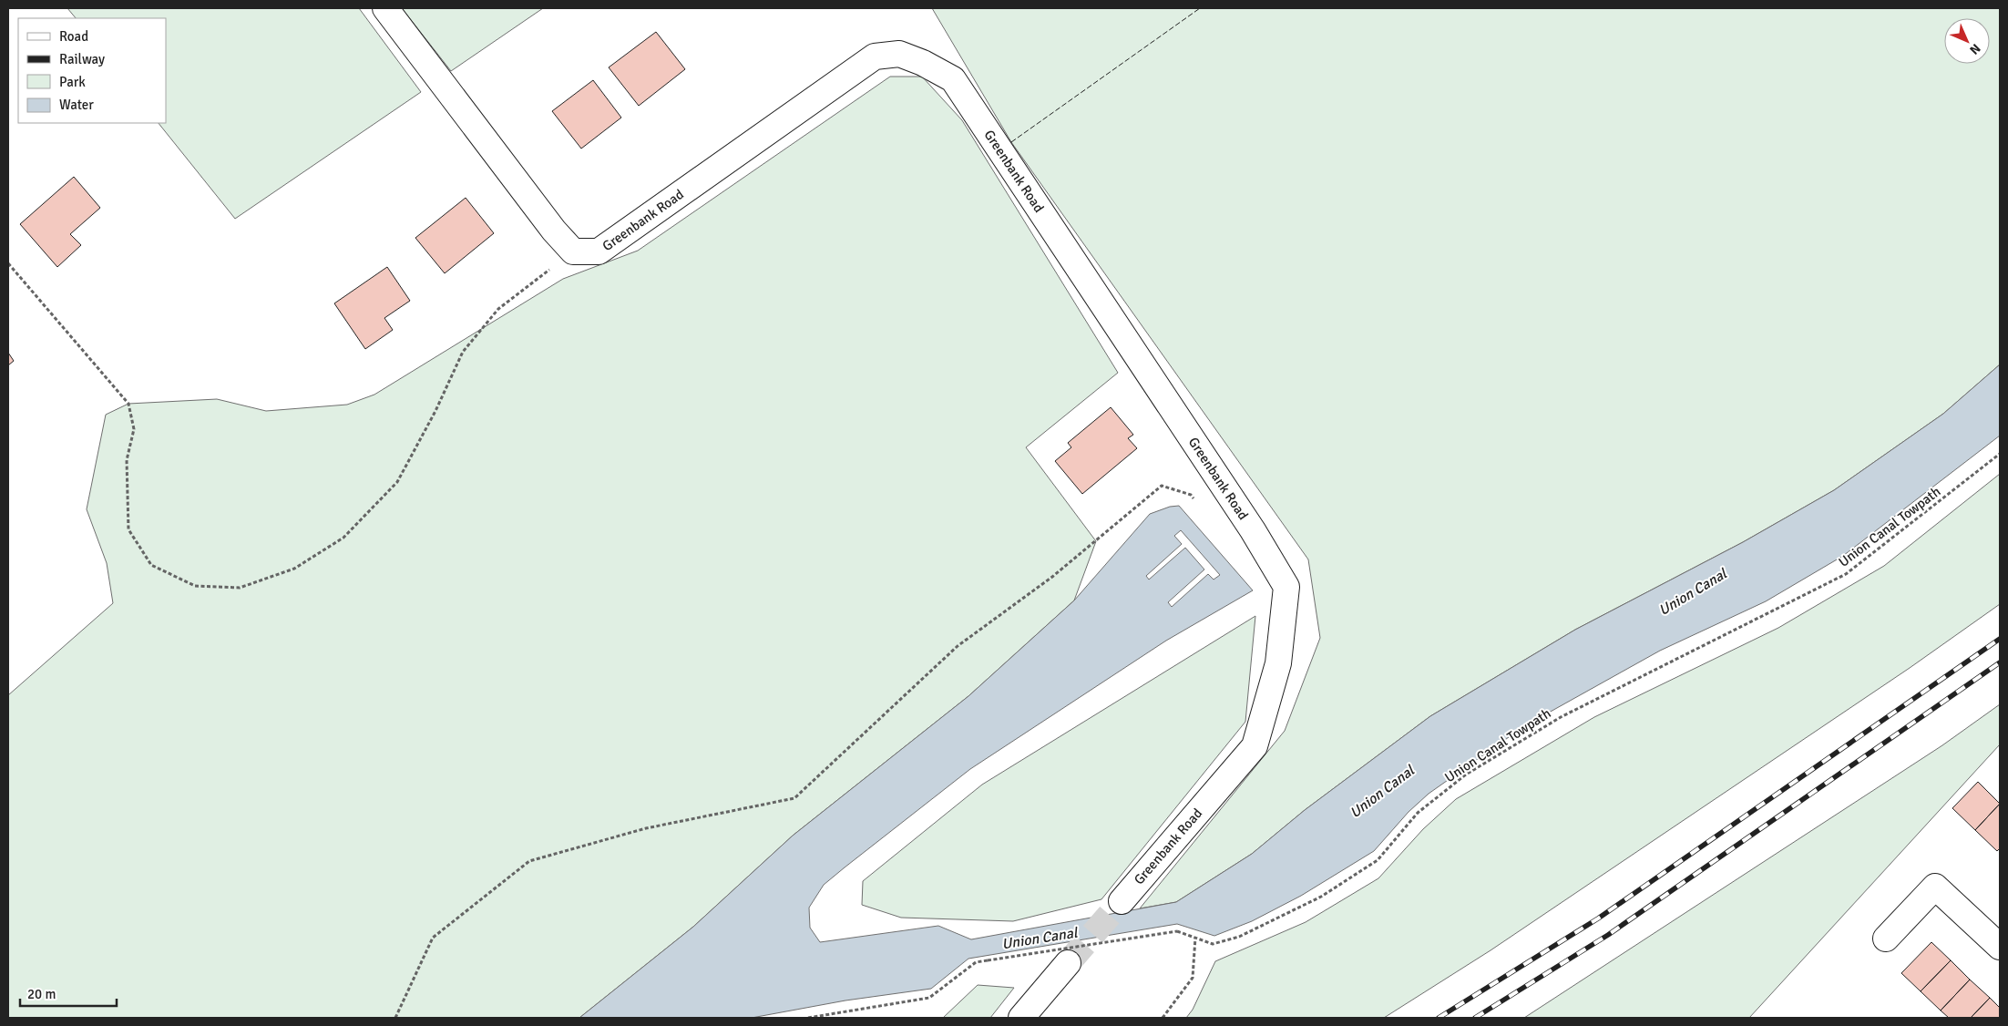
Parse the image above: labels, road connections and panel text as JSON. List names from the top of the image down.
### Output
{
  "streets": {
    "street": ["Greenbank Road"],
    "path": ["Union Canal Towpath"]
  },
  "water": ["Union Canal"],
  "legend": [
    "Road",
    "Railway",
    "Park",
    "Water"
  ],
  "scale_bar": "20 m",
  "north": "bottom right"
}
